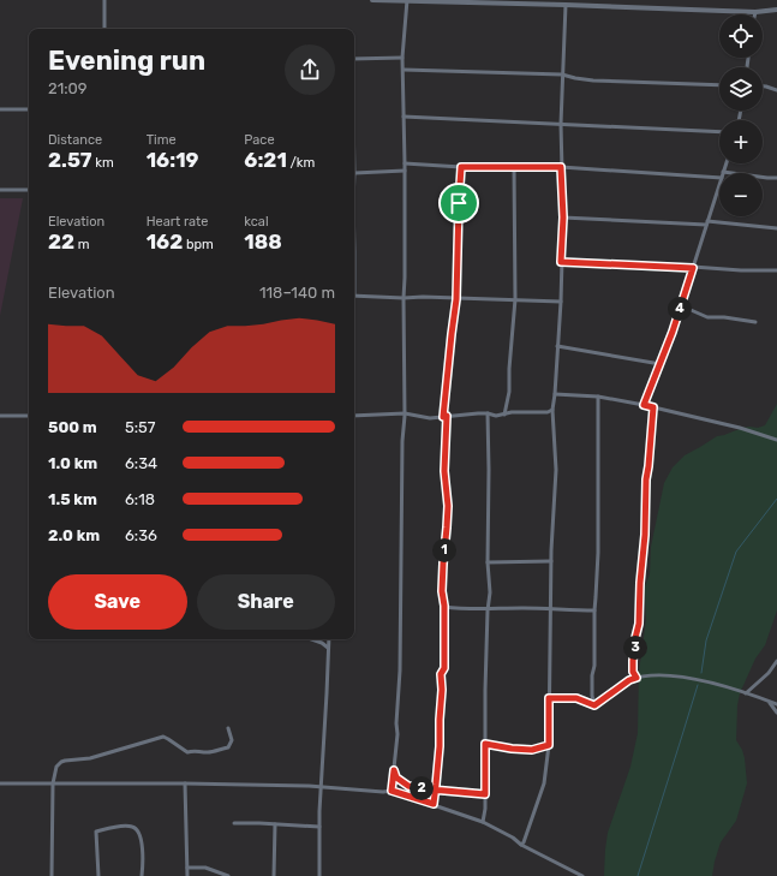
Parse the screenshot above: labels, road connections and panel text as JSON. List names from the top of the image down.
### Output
{
  "page": {
    "map_buttons": ["+", "−"],
    "heading": ["Evening run", "21:09"],
    "stats": [
      ["Distance", "2.57 km"],
      ["Time", "16:19"],
      ["Pace", "6:21 /km"],
      ["Elevation", "22 m"],
      ["Heart rate", "162 bpm"],
      ["kcal", "188"]
    ],
    "chart": ["Elevation", "118–140 m"],
    "pins": [
      "4",
      "1",
      "3",
      "2"
    ],
    "list": [
      {
        "name": "500 m",
        "note": "5:57"
      },
      {
        "name": "1.0 km",
        "note": "6:34"
      },
      {
        "name": "1.5 km",
        "note": "6:18"
      },
      {
        "name": "2.0 km",
        "note": "6:36"
      }
    ],
    "buttons": ["Save", "Share"]
  }
}
